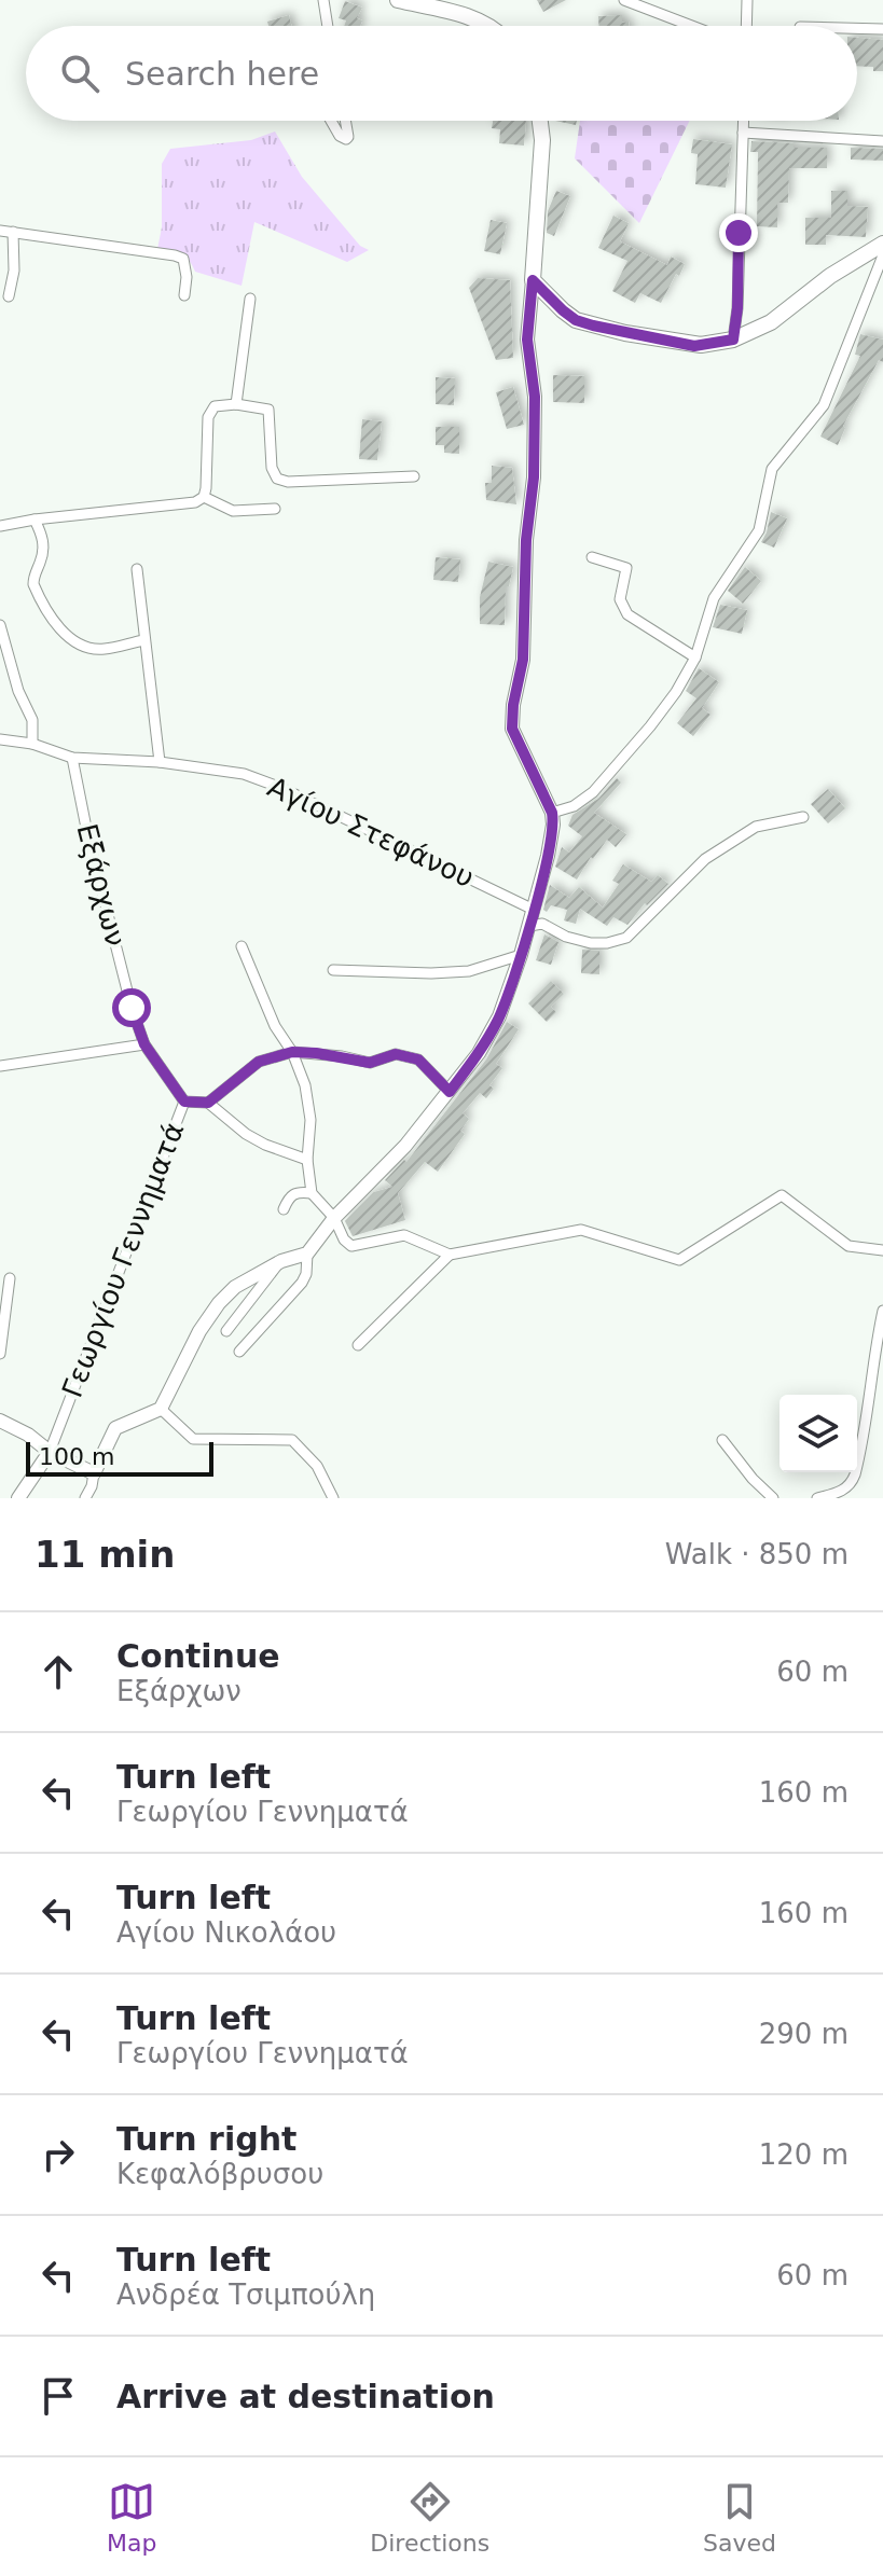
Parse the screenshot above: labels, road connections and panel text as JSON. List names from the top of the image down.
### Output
{
  "streets": {
    "street": ["Αγίου Στεφάνου", "Εξάρχων", "Γεωργίου Γεννηματά"]
  },
  "crossings": [
    ["Αγίου Στεφάνου", "Εξάρχων"],
    ["Εξάρχων", "Γεωργίου Γεννηματά"]
  ],
  "scale_bar": "100 m",
  "page": {
    "search": "Search here",
    "scale": "100 m",
    "heading": ["11 min", "Walk · 850 m"],
    "list": [
      ["Continue", "Εξάρχων", "60 m"],
      ["Turn left", "Γεωργίου Γεννηματά", "160 m"],
      ["Turn left", "Αγίου Νικολάου", "160 m"],
      ["Turn left", "Γεωργίου Γεννηματά", "290 m"],
      ["Turn right", "Κεφαλόβρυσου", "120 m"],
      ["Turn left", "Ανδρέα Τσιμπούλη", "60 m"],
      "Arrive at destination"
    ],
    "nav": ["Map", "Directions", "Saved"]
  }
}
